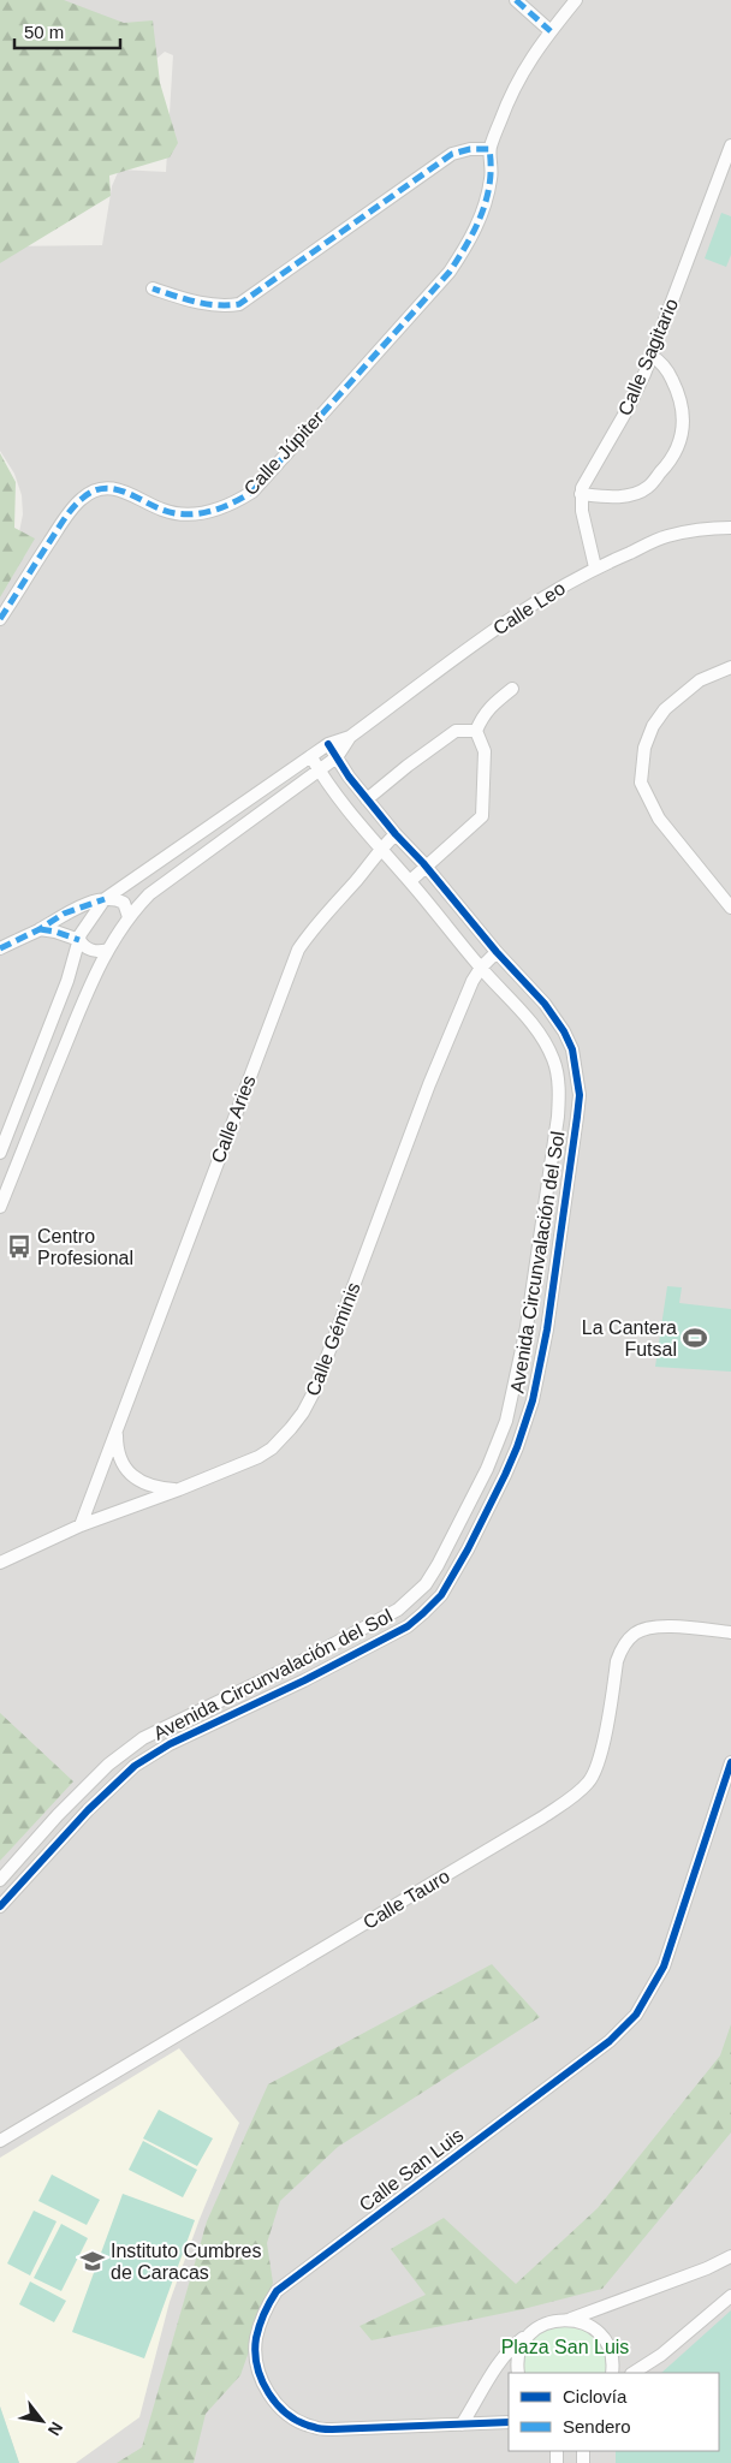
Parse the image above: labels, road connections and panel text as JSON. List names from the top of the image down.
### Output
{
  "streets": {
    "street": [
      "Calle Sagitario",
      "Calle Júpiter",
      "Calle Leo",
      "Calle Aries",
      "Avenida Circunvalación del Sol",
      "Calle Géminis",
      "Calle Tauro",
      "Calle San Luis"
    ]
  },
  "crossings": [
    ["Calle Sagitario", "Calle Leo"],
    ["Calle Leo", "Avenida Circunvalación del Sol"],
    ["Calle Aries", "Avenida Circunvalación del Sol"],
    ["Calle Aries", "Calle Géminis"],
    ["Avenida Circunvalación del Sol", "Calle Géminis"]
  ],
  "parks": ["Plaza San Luis"],
  "places": {
    "bus stop": ["Centro Profesional"],
    "sports": ["La Cantera Futsal"],
    "school or university": ["Instituto Cumbres de Caracas"]
  },
  "legend": ["Ciclovía", "Sendero"],
  "scale_bar": "50 m",
  "north": "bottom right"
}
